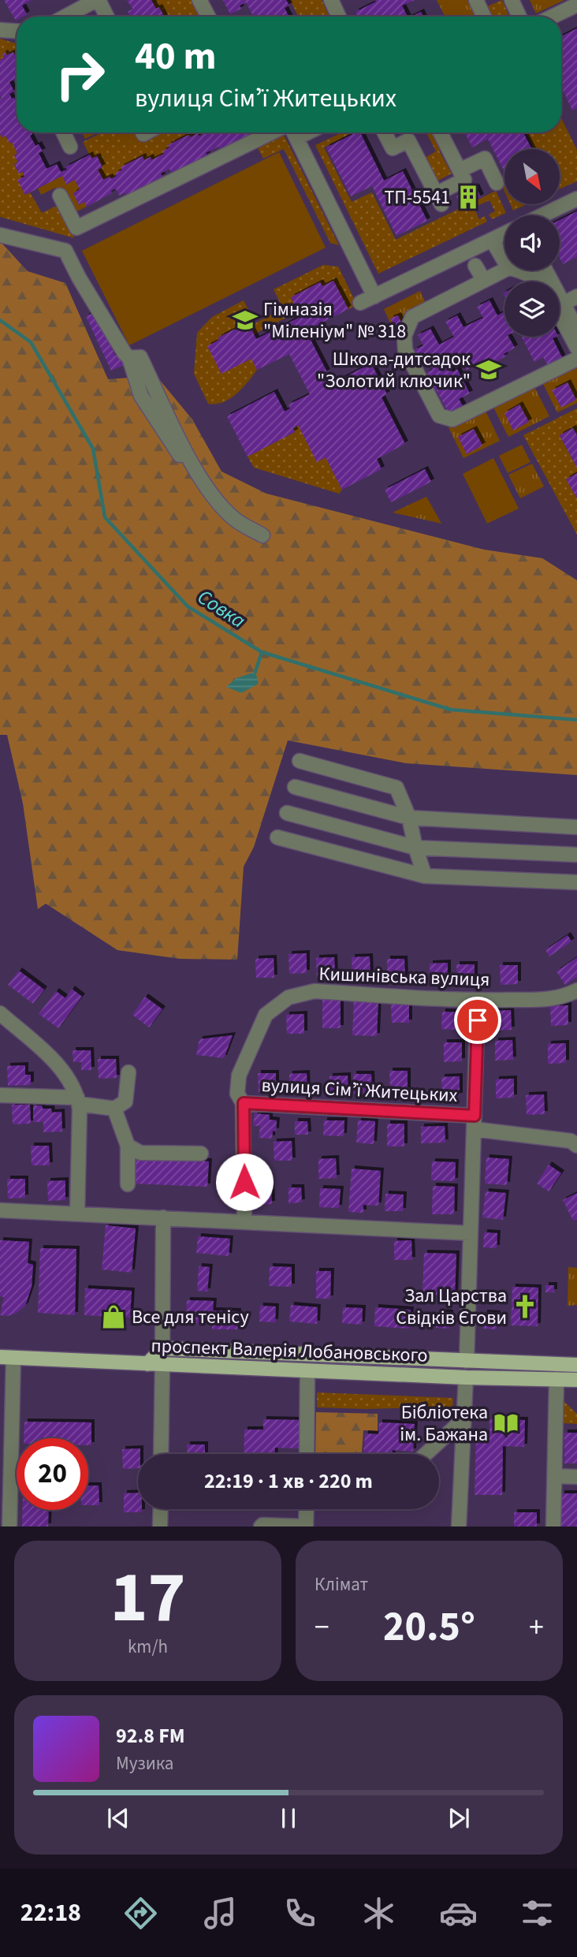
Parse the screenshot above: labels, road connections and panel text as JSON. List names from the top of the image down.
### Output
{
  "streets": {
    "main road": ["проспект Валерія Лобановського"],
    "street": ["Кишинівська вулиця", "вулиця Сімʼї Житецьких"]
  },
  "crossings": [
    ["Кишинівська вулиця", "вулиця Сімʼї Житецьких"]
  ],
  "water": ["Совка"],
  "places": {
    "building": ["ТП-5541"],
    "school or university": ["Гімназія \"Міленіум\" № 318", "Школа-дитсадок \"Золотий ключик\""],
    "church": ["Зал Царства Свідків Єгови"],
    "shop": ["Все для тенісу"],
    "library": ["Бібліотека ім. Бажана"]
  },
  "north": "bottom right",
  "page": {
    "turn": ["40 m", "вулиця Сімʼї Житецьких"],
    "limit": "20",
    "trip": "22:19 · 1 хв · 220 m",
    "tile": [
      ["17", "km/h"],
      "Клімат"
    ],
    "heat": ["−", "20.5°", "+"],
    "song": ["92.8 FM", "Музика"],
    "tabs": "22:18"
  }
}
